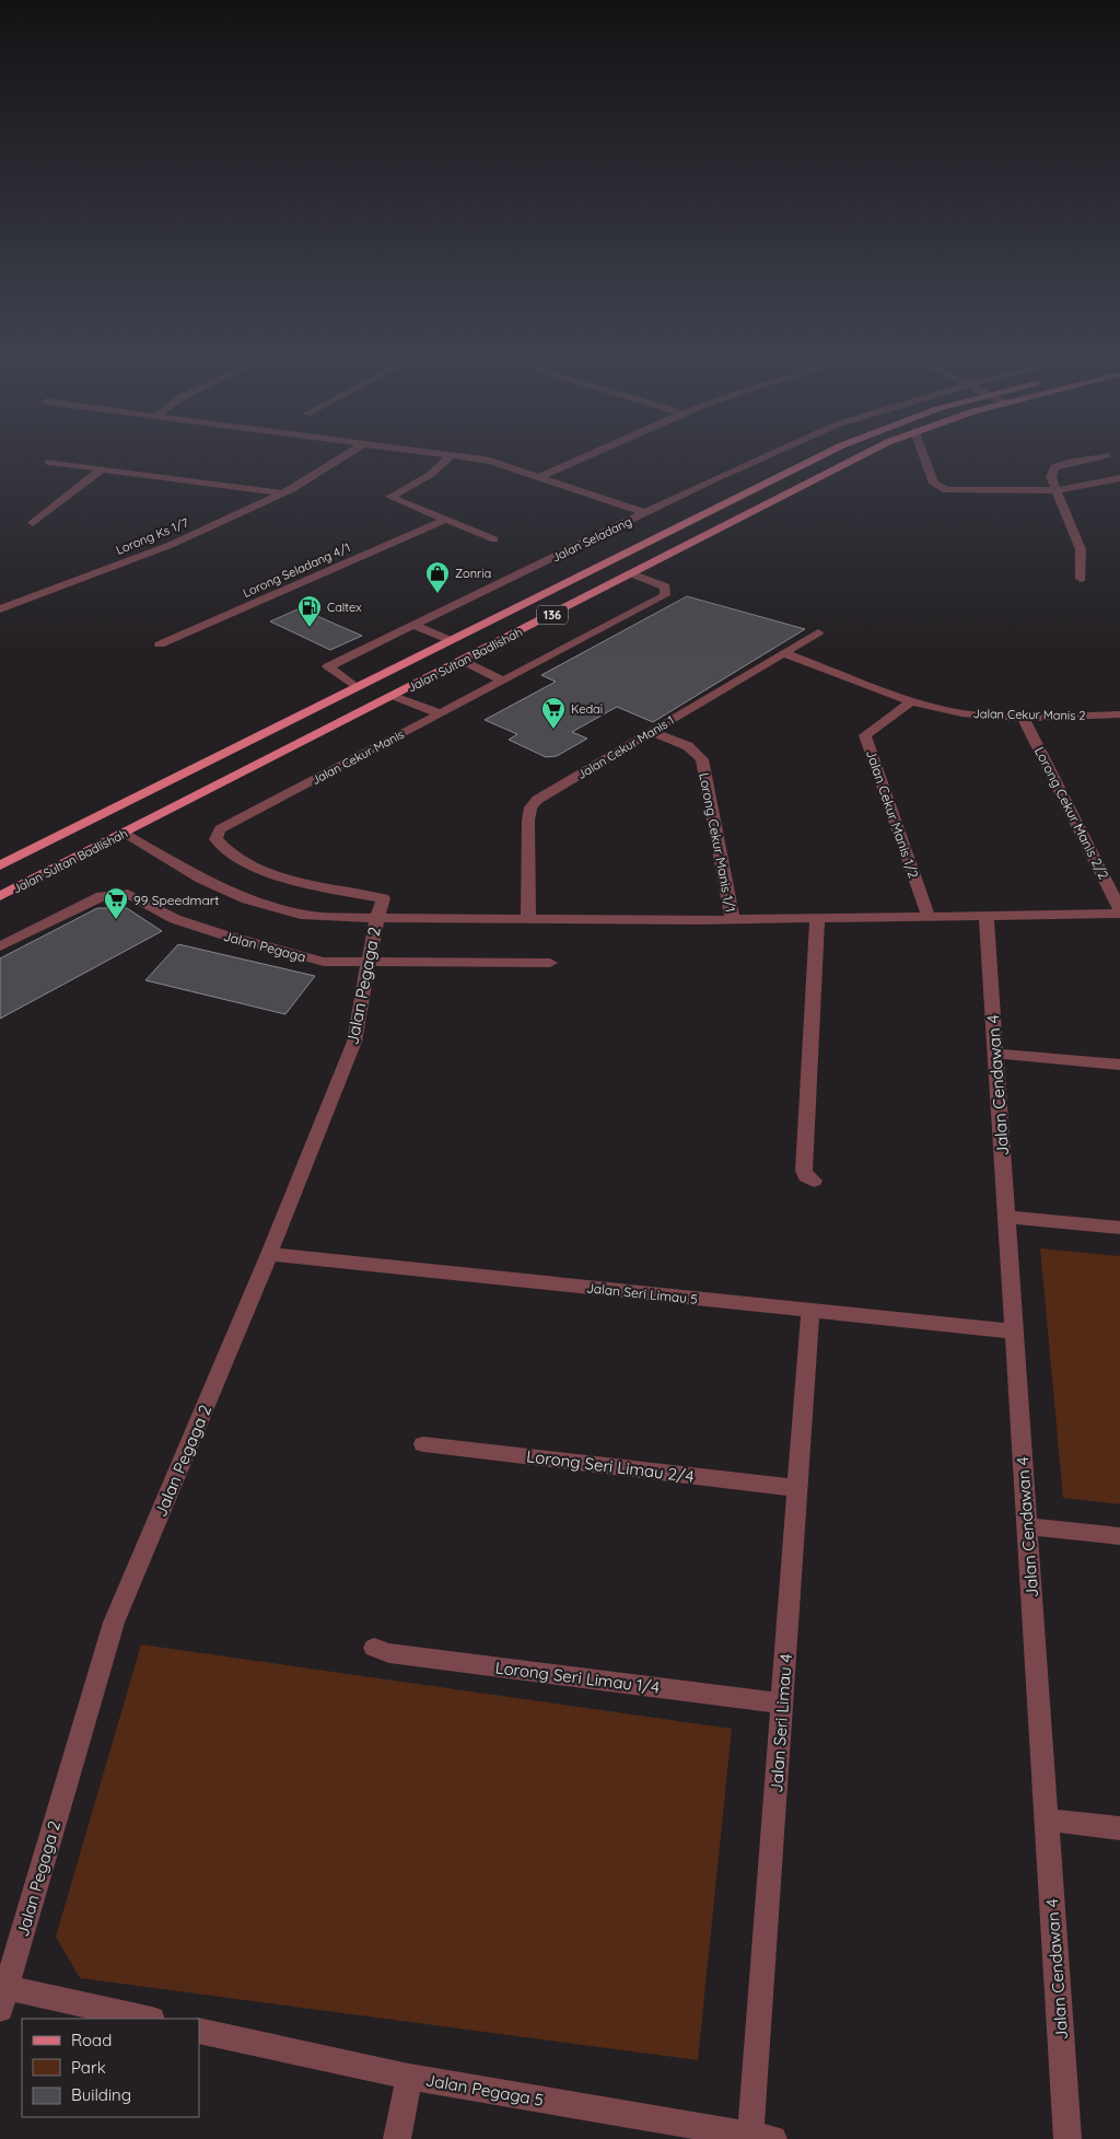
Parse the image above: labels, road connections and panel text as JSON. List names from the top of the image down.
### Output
{
  "streets": {
    "main road": ["136", "Jalan Sultan Badlishah"],
    "street": [
      "Lorong Ks 1/7",
      "Jalan Seladang",
      "Lorong Seladang 4/1",
      "Jalan Cekur Manis 2",
      "Jalan Cekur Manis 1",
      "Jalan Cekur Manis",
      "Lorong Cekur Manis 2/2",
      "Jalan Cekur Manis 1/2",
      "Lorong Cekur Manis 1/1",
      "Jalan Pegaga",
      "Jalan Pegaga 2",
      "Jalan Cendawan 4",
      "Jalan Seri Limau 5",
      "Lorong Seri Limau 2/4",
      "Lorong Seri Limau 1/4",
      "Jalan Seri Limau 4",
      "Jalan Pegaga 5"
    ]
  },
  "crossings": [
    ["Jalan Seladang", "Jalan Sultan Badlishah"],
    ["Jalan Sultan Badlishah", "Jalan Cekur Manis"],
    ["Jalan Cekur Manis 2", "Jalan Cekur Manis 1"],
    ["Jalan Cekur Manis 2", "Lorong Cekur Manis 2/2"],
    ["Jalan Cekur Manis 2", "Jalan Cekur Manis 1/2"],
    ["Jalan Cekur Manis 1", "Lorong Cekur Manis 1/1"],
    ["Jalan Cekur Manis", "Jalan Pegaga 2"],
    ["Jalan Pegaga", "Jalan Pegaga 2"],
    ["Jalan Pegaga 2", "Jalan Seri Limau 5"],
    ["Jalan Cendawan 4", "Jalan Seri Limau 5"],
    ["Jalan Seri Limau 5", "Jalan Seri Limau 4"],
    ["Lorong Seri Limau 2/4", "Jalan Seri Limau 4"],
    ["Lorong Seri Limau 1/4", "Jalan Seri Limau 4"],
    ["Jalan Seri Limau 4", "Jalan Pegaga 5"]
  ],
  "places": {
    "shop": ["Zonria"],
    "fuel station": ["Caltex"],
    "supermarket": ["Kedai", "99 Speedmart"]
  },
  "legend": ["Road", "Park", "Building"]
}
